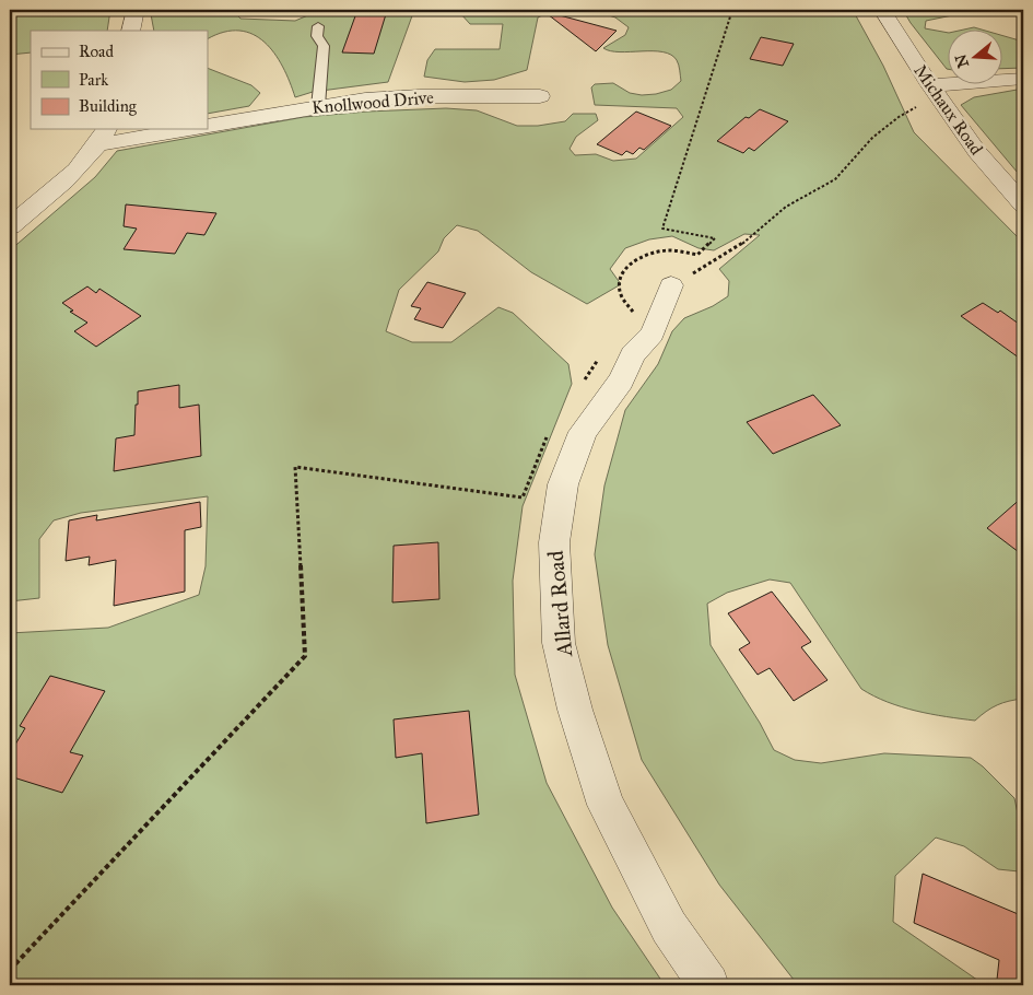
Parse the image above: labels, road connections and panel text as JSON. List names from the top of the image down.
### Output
{
  "streets": {
    "street": ["Knollwood Drive", "Michaux Road", "Allard Road"]
  },
  "legend": ["Road", "Park", "Building"],
  "north": "left"
}
